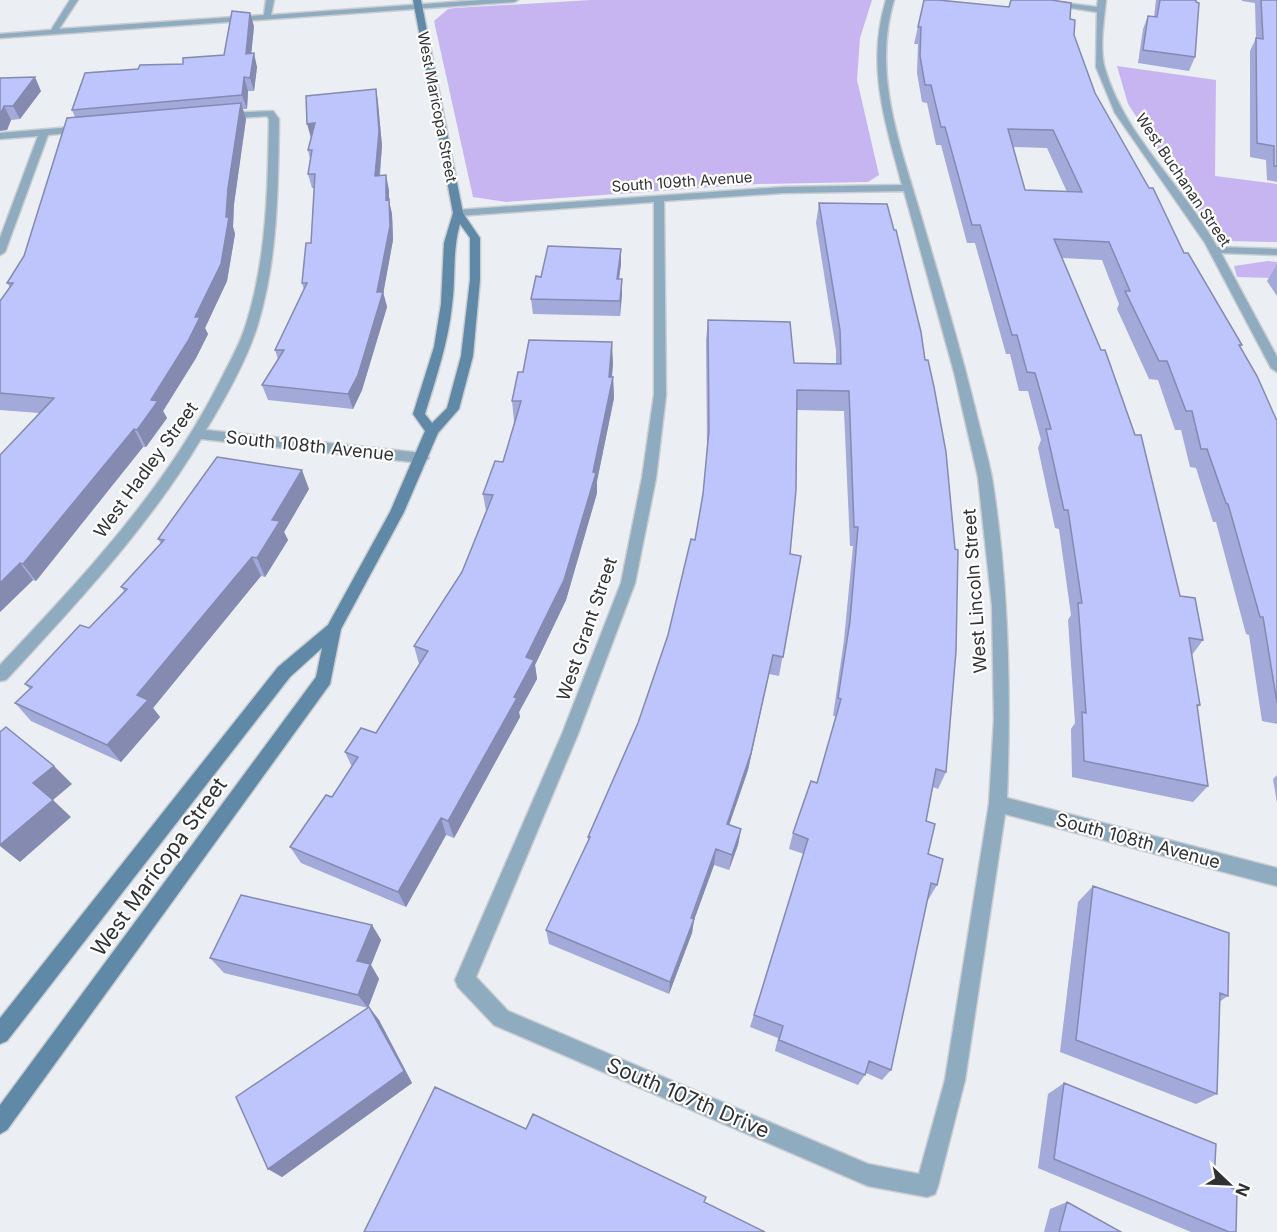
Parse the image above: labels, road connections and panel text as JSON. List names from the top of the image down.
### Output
{
  "streets": {
    "street": [
      "West Maricopa Street",
      "West Buchanan Street",
      "South 109th Avenue",
      "South 108th Avenue",
      "West Hadley Street",
      "West Lincoln Street",
      "West Grant Street",
      "South 107th Drive"
    ]
  },
  "crossings": [
    ["West Maricopa Street", "South 109th Avenue"],
    ["West Maricopa Street", "South 108th Avenue"],
    ["South 109th Avenue", "West Lincoln Street"],
    ["South 109th Avenue", "West Grant Street"],
    ["South 108th Avenue", "West Hadley Street"],
    ["South 108th Avenue", "West Lincoln Street"],
    ["West Lincoln Street", "South 107th Drive"],
    ["West Grant Street", "South 107th Drive"]
  ],
  "north": "bottom right"
}
